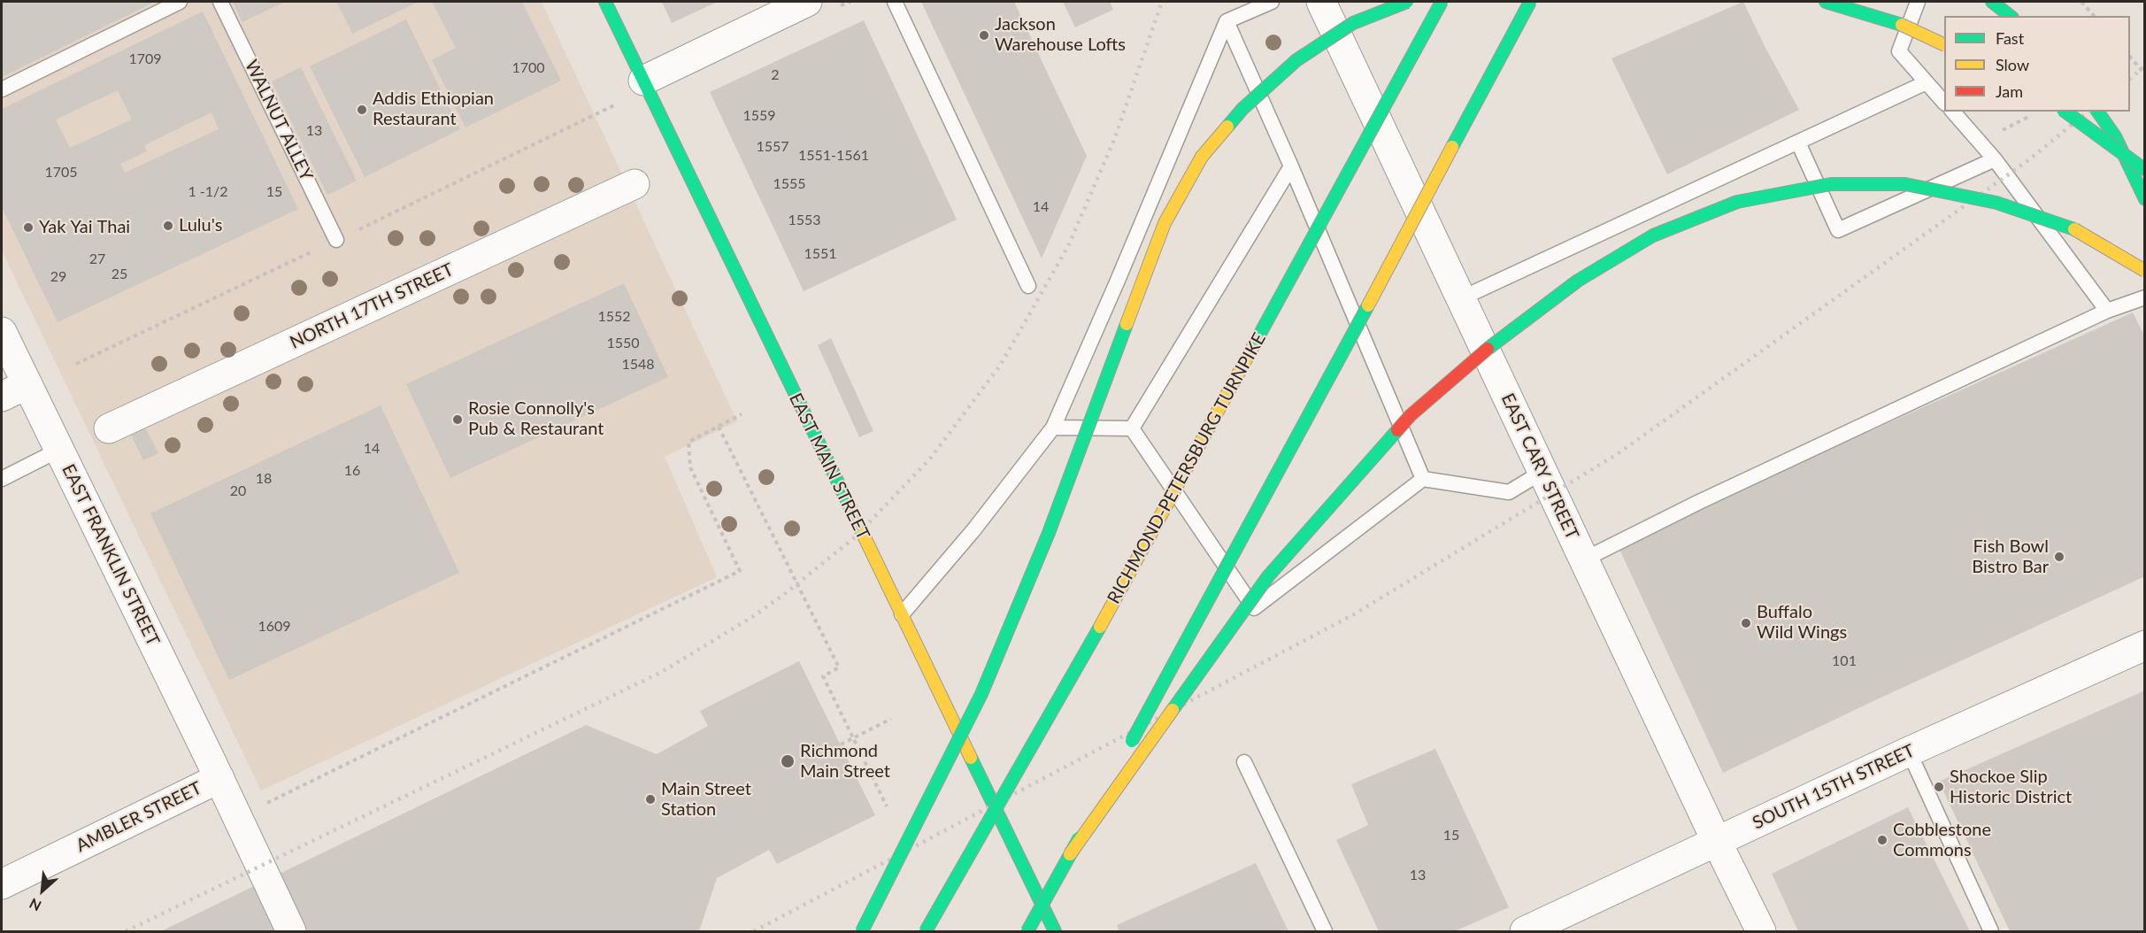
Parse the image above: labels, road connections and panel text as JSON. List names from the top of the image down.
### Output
{
  "streets": {
    "main road": ["EAST MAIN STREET", "RICHMOND-PETERSBURG TURNPIKE"],
    "street": [
      "NORTH 17TH STREET",
      "EAST CARY STREET",
      "EAST FRANKLIN STREET",
      "SOUTH 15TH STREET",
      "AMBLER STREET"
    ],
    "lane": ["WALNUT ALLEY"]
  },
  "crossings": [
    ["EAST CARY STREET", "SOUTH 15TH STREET"],
    ["EAST FRANKLIN STREET", "AMBLER STREET"]
  ],
  "places": [
    "Jackson Warehouse Lofts",
    "Addis Ethiopian Restaurant",
    "Lulu's",
    "Yak Yai Thai",
    "Rosie Connolly's Pub & Restaurant",
    "Fish Bowl Bistro Bar",
    "Buffalo Wild Wings",
    "Richmond Main Street",
    "Shockoe Slip Historic District",
    "Main Street Station",
    "Cobblestone Commons"
  ],
  "house_numbers": [
    "1709",
    "1700",
    "2",
    "1559",
    "13",
    "1557",
    "1551-1561",
    "1705",
    "1555",
    "1 -1/2",
    "15",
    "14",
    "1553",
    "1551",
    "27",
    "25",
    "29",
    "1552",
    "1550",
    "1548",
    "14",
    "16",
    "18",
    "20",
    "1609",
    "101",
    "15",
    "13"
  ],
  "legend": ["Fast", "Slow", "Jam"],
  "north": "bottom left"
}
